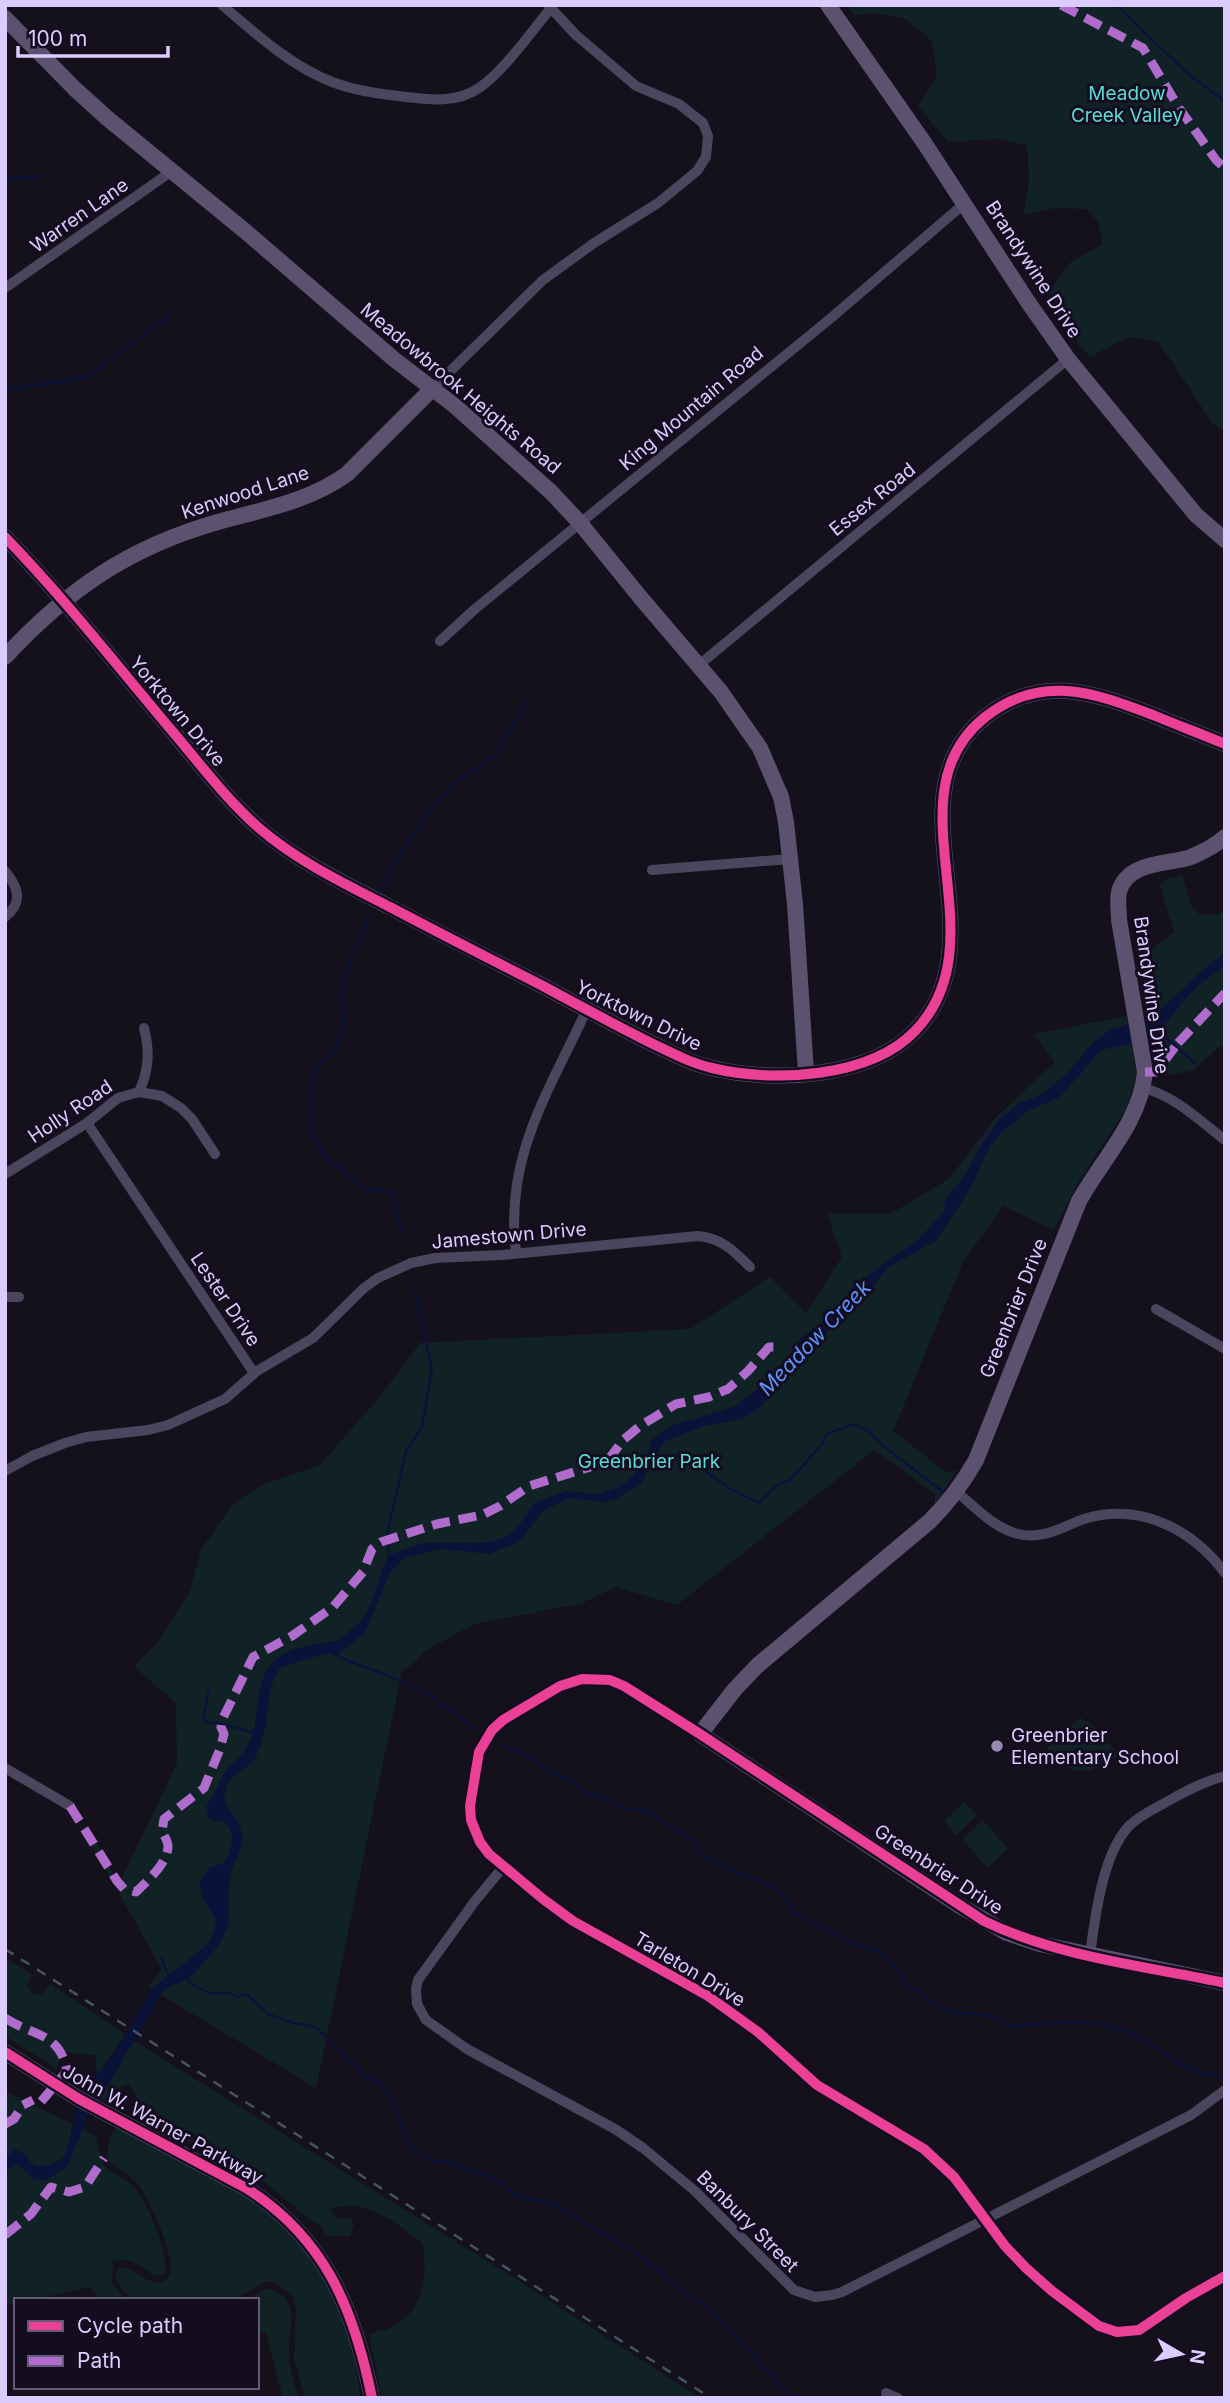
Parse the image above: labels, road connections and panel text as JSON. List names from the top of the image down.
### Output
{
  "streets": {
    "street": [
      "Warren Lane",
      "Brandywine Drive",
      "Meadowbrook Heights Road",
      "King Mountain Road",
      "Kenwood Lane",
      "Essex Road",
      "Yorktown Drive",
      "Holly Road",
      "Jamestown Drive",
      "Lester Drive",
      "Greenbrier Drive",
      "Tarleton Drive",
      "John W. Warner Parkway",
      "Banbury Street"
    ]
  },
  "crossings": [
    ["Warren Lane", "Meadowbrook Heights Road"],
    ["Brandywine Drive", "King Mountain Road"],
    ["Brandywine Drive", "Essex Road"],
    ["Brandywine Drive", "Greenbrier Drive"],
    ["Meadowbrook Heights Road", "King Mountain Road"],
    ["Meadowbrook Heights Road", "Kenwood Lane"],
    ["Meadowbrook Heights Road", "Essex Road"],
    ["Meadowbrook Heights Road", "Yorktown Drive"],
    ["Kenwood Lane", "Yorktown Drive"],
    ["Holly Road", "Lester Drive"],
    ["Jamestown Drive", "Lester Drive"],
    ["Greenbrier Drive", "Tarleton Drive"],
    ["Tarleton Drive", "Banbury Street"]
  ],
  "water": ["Meadow Creek"],
  "parks": ["Meadow Creek Valley", "Greenbrier Park"],
  "places": ["Greenbrier Elementary School"],
  "legend": ["Cycle path", "Path"],
  "scale_bar": "100 m",
  "north": "right"
}
